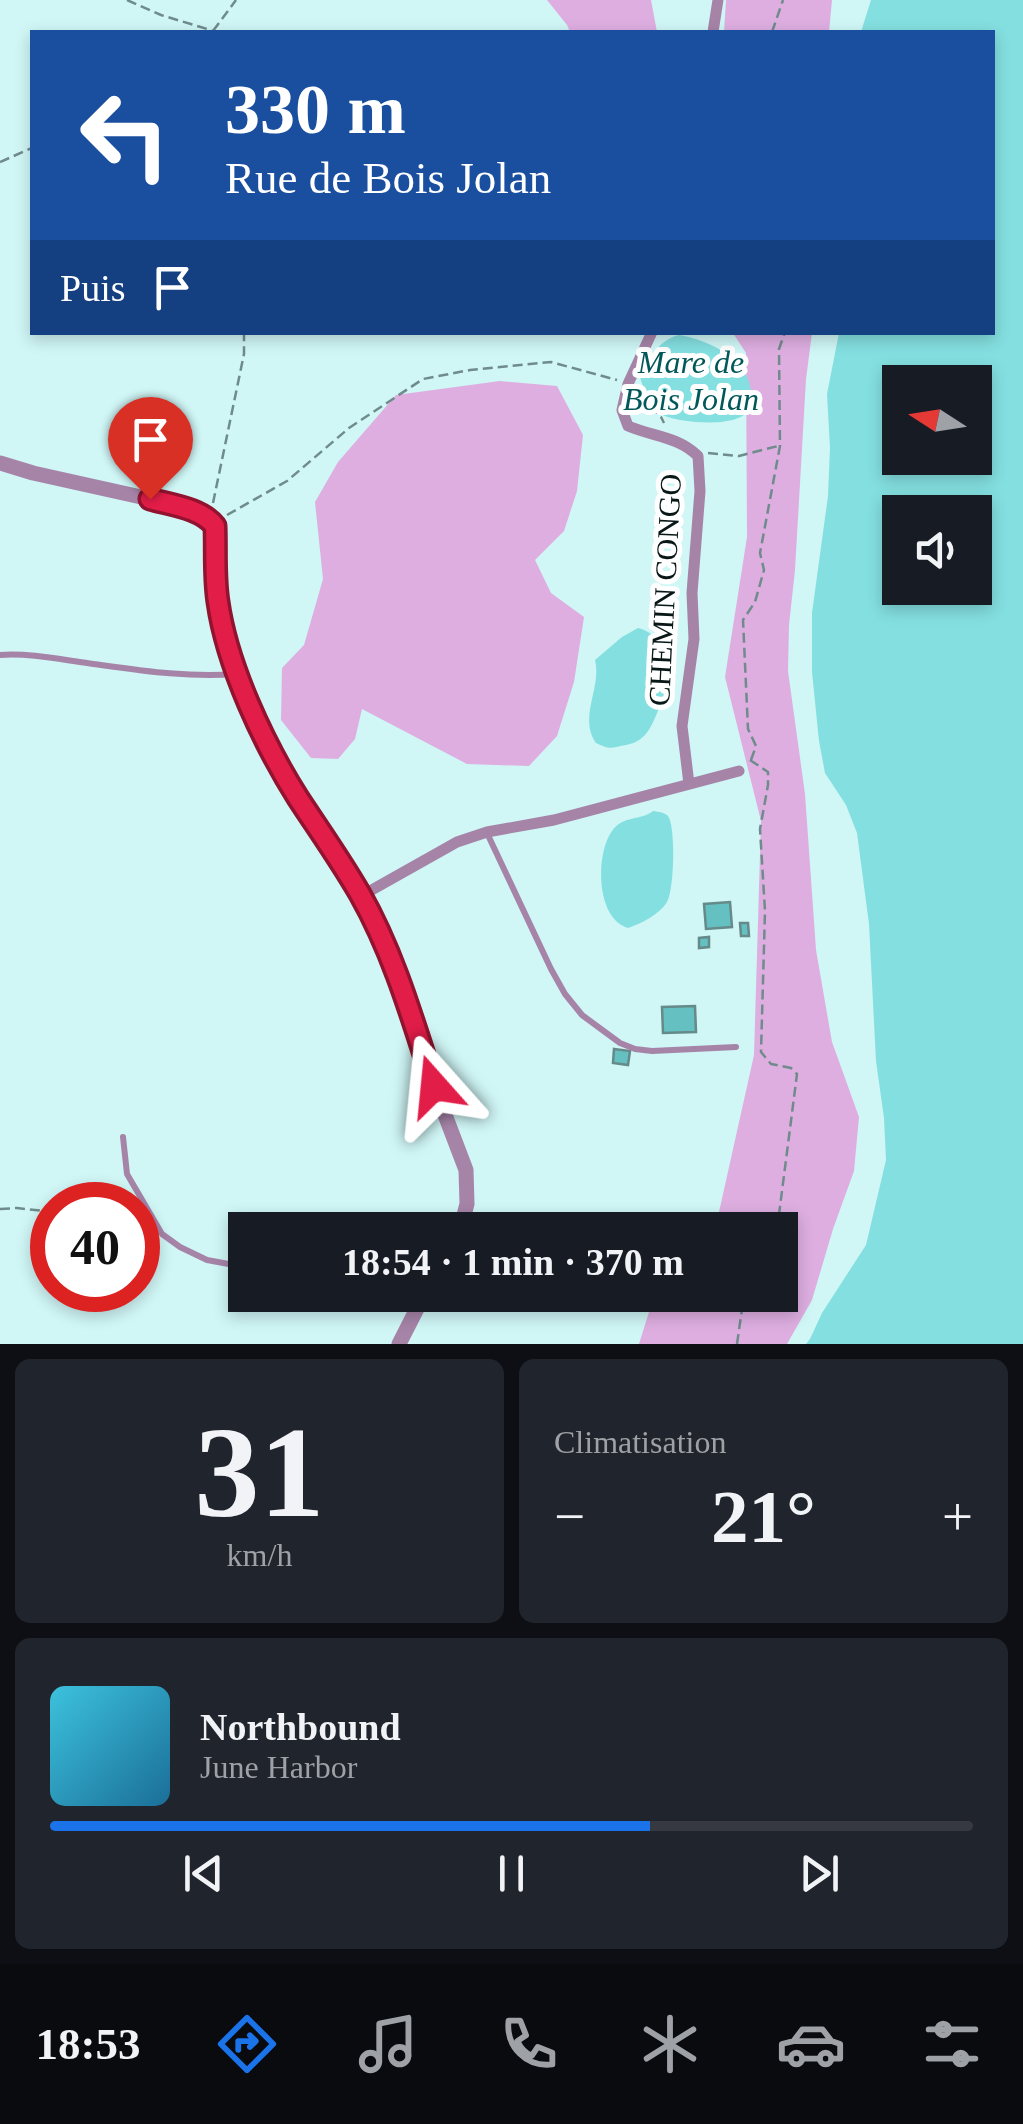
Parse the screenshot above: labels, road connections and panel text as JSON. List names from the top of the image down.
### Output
{
  "streets": {
    "street": ["CHEMIN CONGO"]
  },
  "water": ["Mare de Bois Jolan"],
  "north": "left",
  "page": {
    "turn": ["330 m", "Rue de Bois Jolan"],
    "then": "Puis",
    "limit": "40",
    "trip": "18:54 · 1 min · 370 m",
    "tile": [
      ["31", "km/h"],
      "Climatisation"
    ],
    "heat": ["−", "21°", "+"],
    "song": ["Northbound", "June Harbor"],
    "tabs": "18:53"
  }
}
